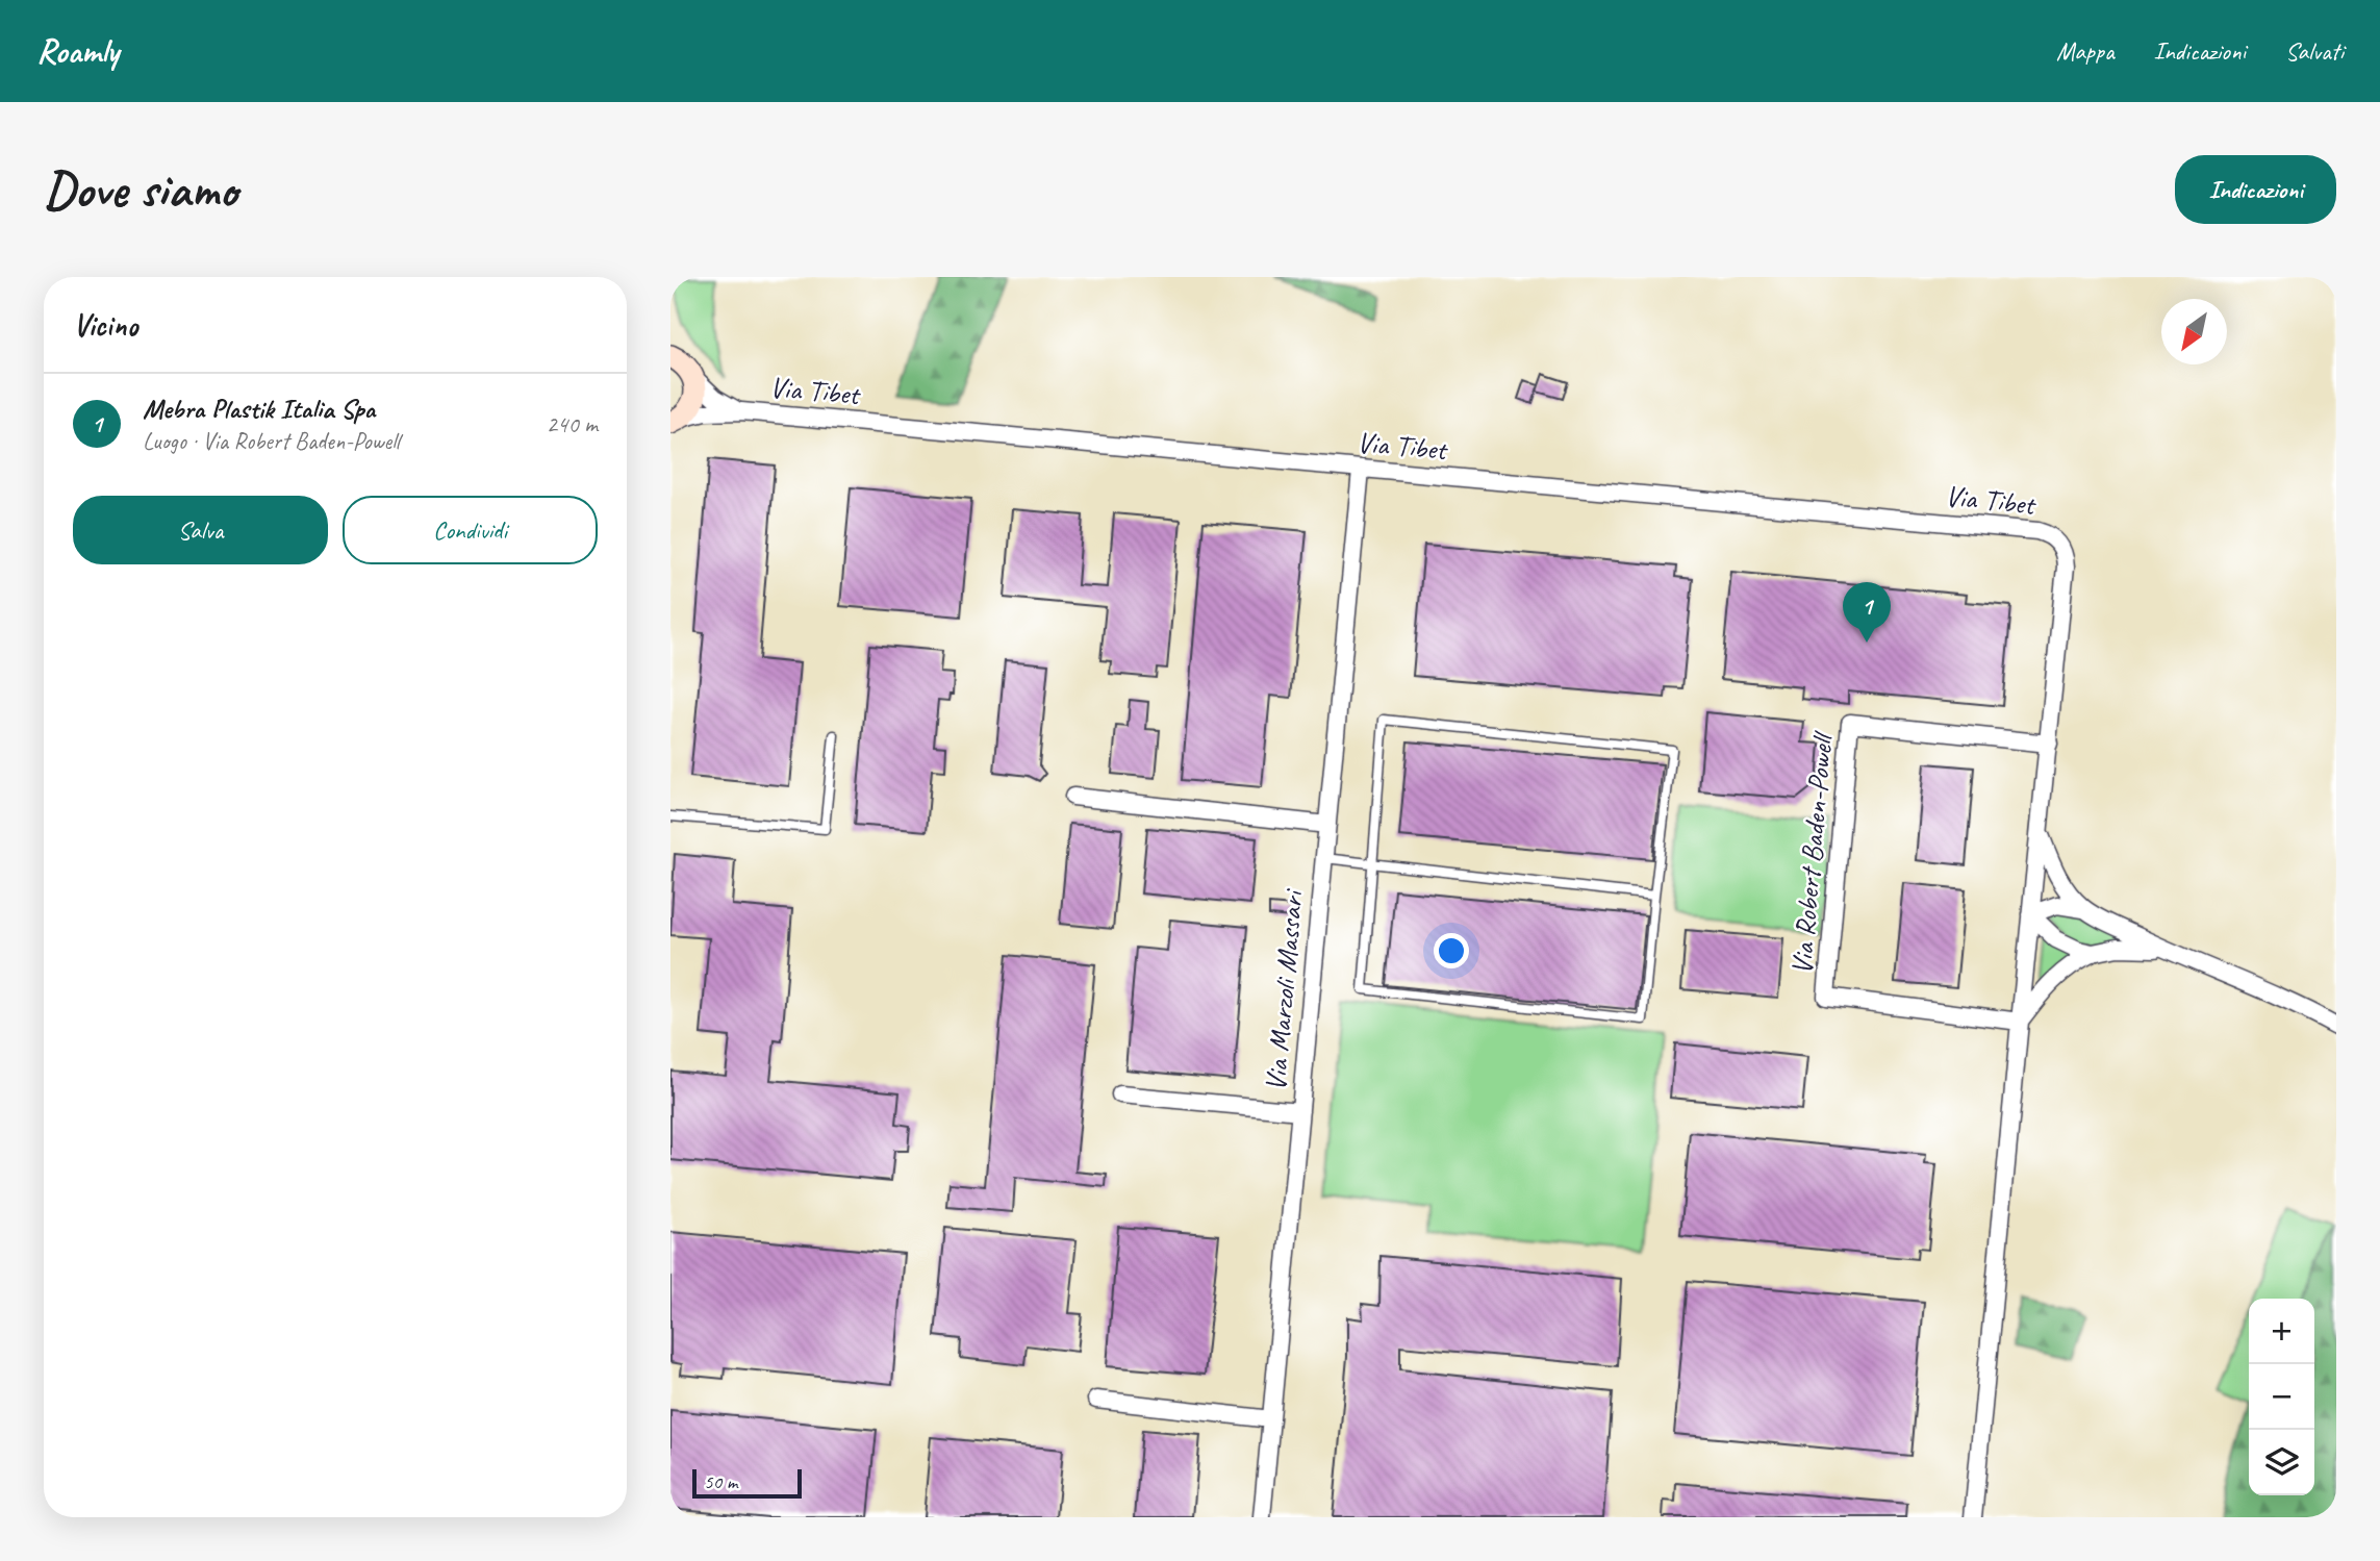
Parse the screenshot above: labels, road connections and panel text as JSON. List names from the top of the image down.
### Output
{
  "streets": {
    "street": ["Via Tibet", "Via Robert Baden-Powell", "Via Marzoli Massari"]
  },
  "crossings": [
    ["Via Tibet", "Via Robert Baden-Powell"],
    ["Via Tibet", "Via Marzoli Massari"]
  ],
  "scale_bar": "50 m",
  "north": "bottom left",
  "page": {
    "header": "Roamly",
    "nav": ["Mappa", "Indicazioni", "Salvati"],
    "buttons": [
      "Indicazioni",
      ["Salva", "Condividi"]
    ],
    "title": "Dove siamo",
    "heading": "Vicino",
    "list": [
      {
        "mark": "1",
        "name": "Mebra Plastik Italia Spa",
        "note": "Luogo · Via Robert Baden-Powell",
        "value": "240 m"
      }
    ],
    "pins": "1",
    "map_buttons": ["+", "−"],
    "scale": "50 m"
  }
}
